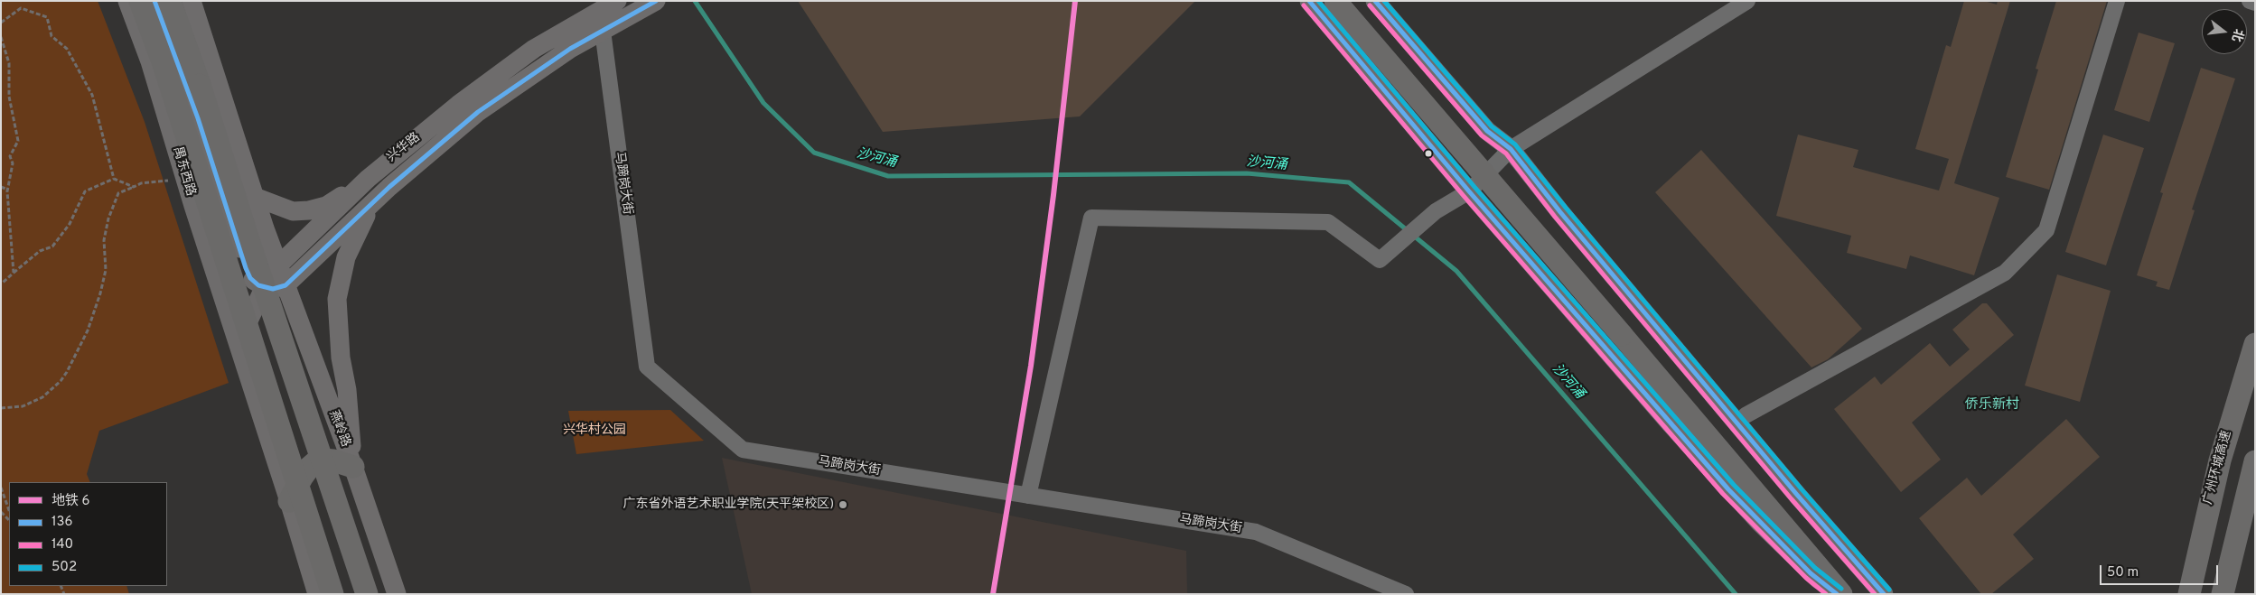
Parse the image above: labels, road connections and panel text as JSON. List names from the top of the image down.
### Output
{
  "streets": {
    "highway": ["广州环城高速"],
    "main road": ["兴华路", "禺东西路", "燕岭路"],
    "street": ["马蹄岗大街"]
  },
  "crossings": [
    ["兴华路", "禺东西路"],
    ["兴华路", "马蹄岗大街"],
    ["兴华路", "燕岭路"]
  ],
  "districts": ["侨乐新村"],
  "water": ["沙河涌"],
  "parks": ["兴华村公园"],
  "places": ["广东省外语艺术职业学院(天平架校区)"],
  "lines": [
    "metro line 6",
    "transit line 136",
    "transit line 502",
    "transit line 140"
  ],
  "legend": [
    "地铁 6",
    "136",
    "140",
    "502"
  ],
  "scale_bar": "50 m",
  "north": "right"
}
